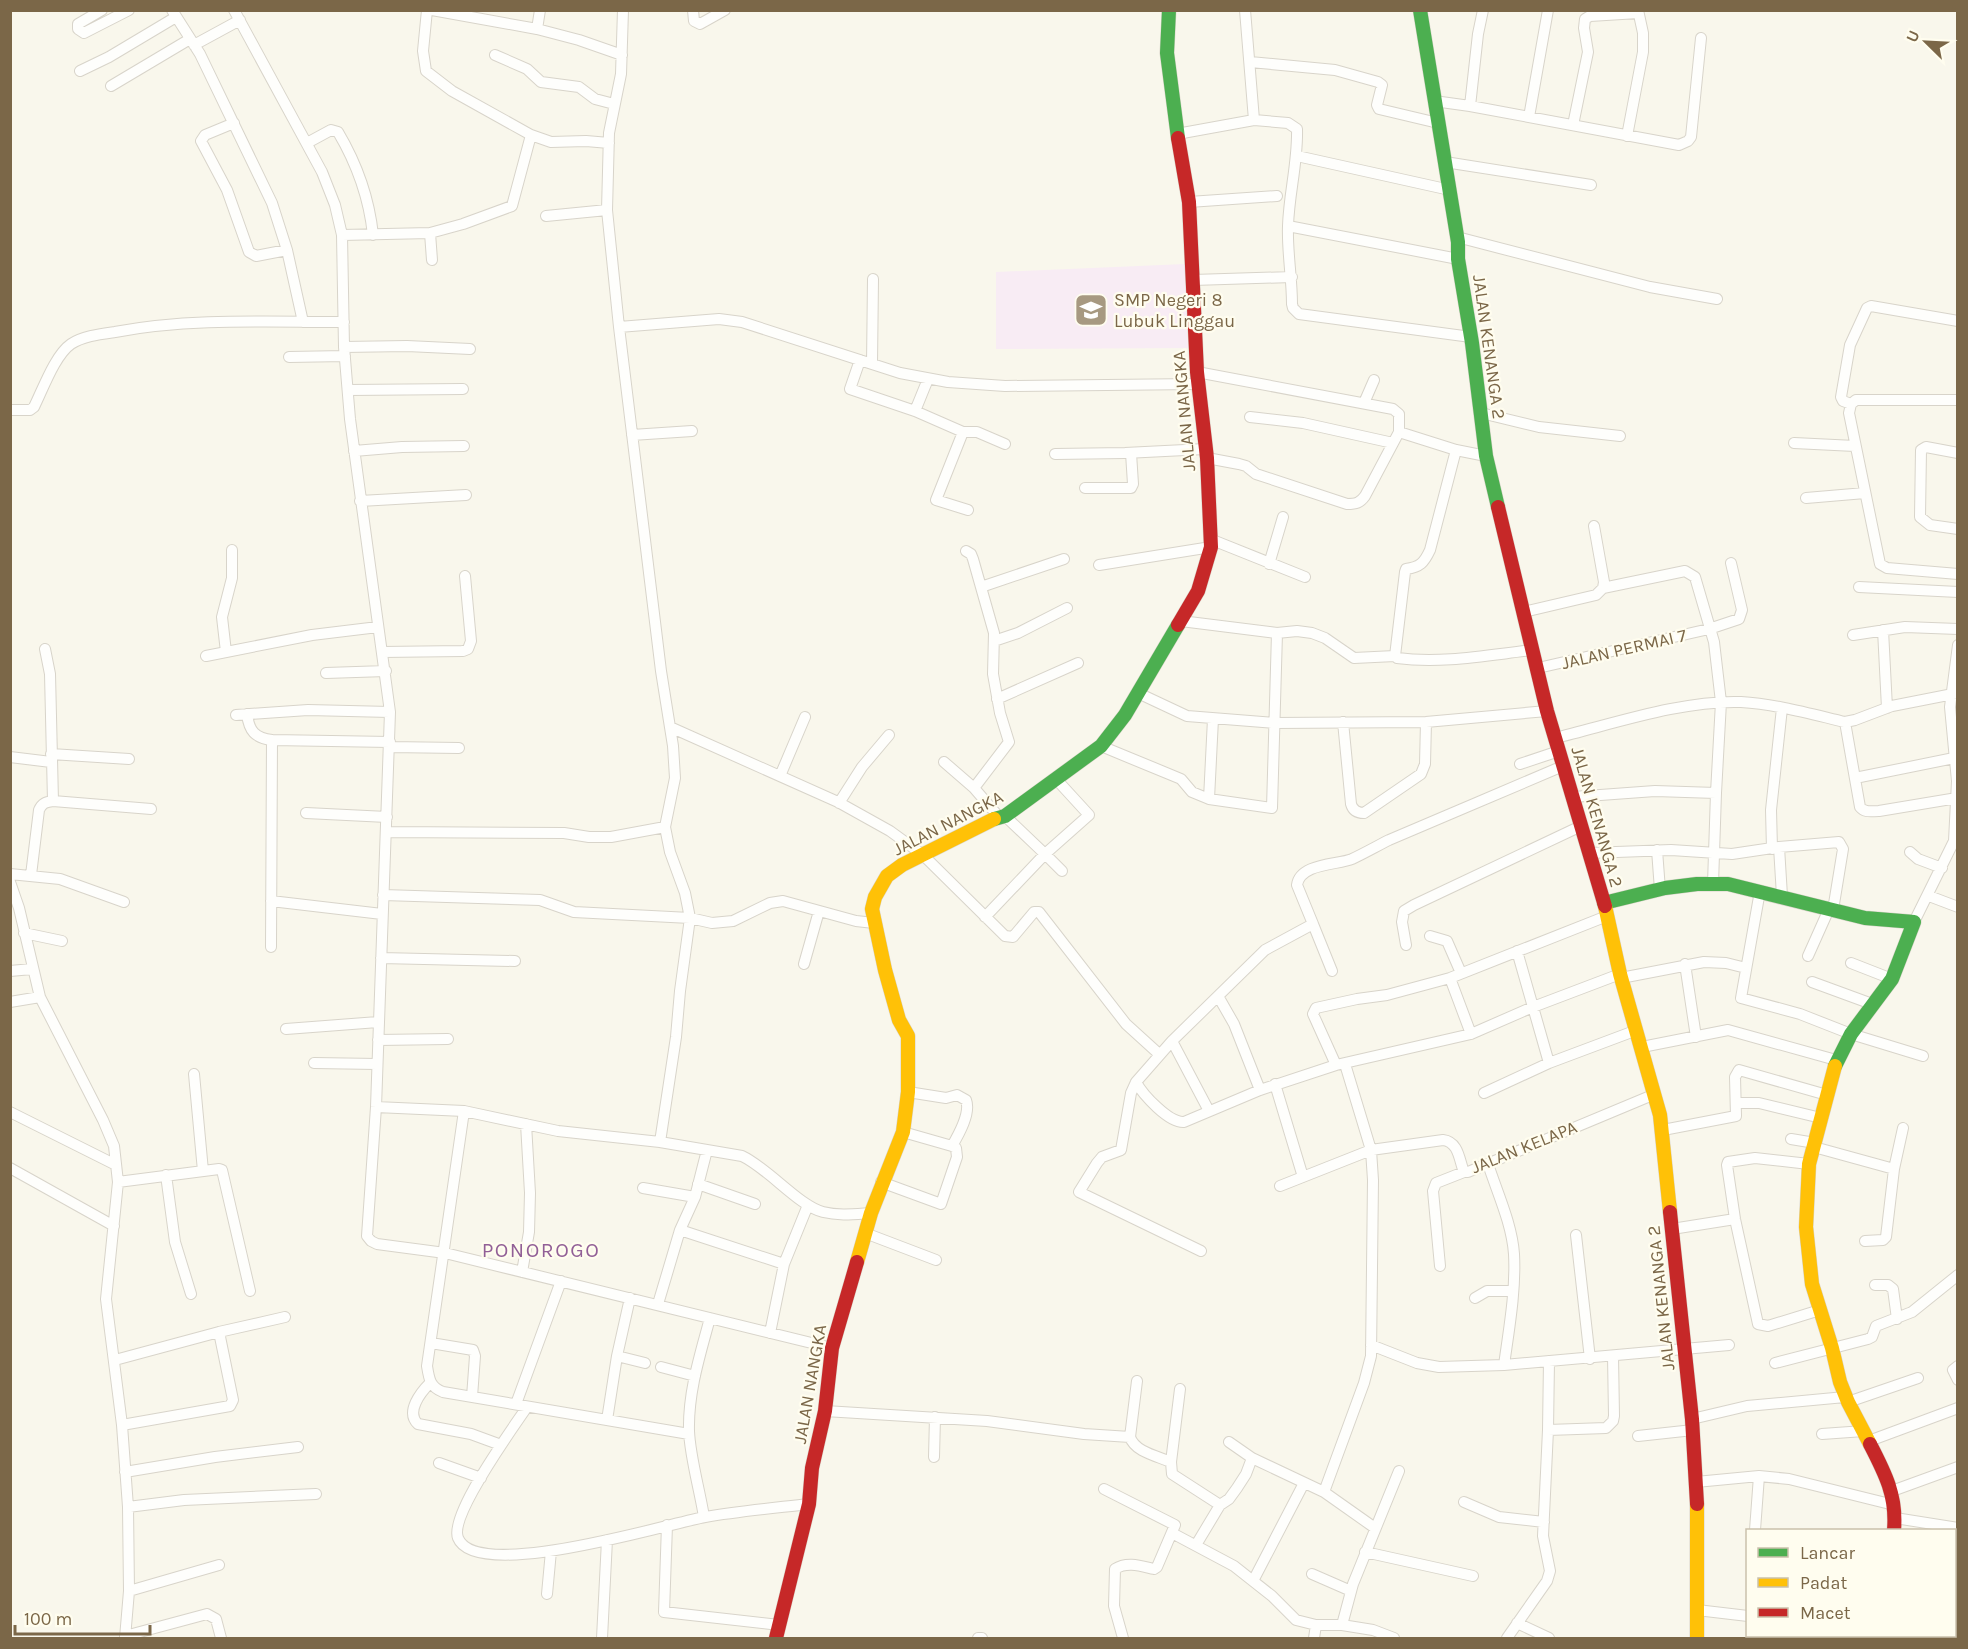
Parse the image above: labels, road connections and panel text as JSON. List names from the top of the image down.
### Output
{
  "streets": {
    "street": [
      "JALAN KENANGA 2",
      "JALAN NANGKA",
      "JALAN PERMAI 7",
      "JALAN KELAPA"
    ]
  },
  "crossings": [
    ["JALAN KENANGA 2", "JALAN PERMAI 7"],
    ["JALAN KENANGA 2", "JALAN KELAPA"]
  ],
  "districts": ["PONOROGO"],
  "places": {
    "school or university": ["SMP Negeri 8 Lubuk Linggau"]
  },
  "legend": ["Lancar", "Padat", "Macet"],
  "scale_bar": "100 m",
  "north": "top left"
}
